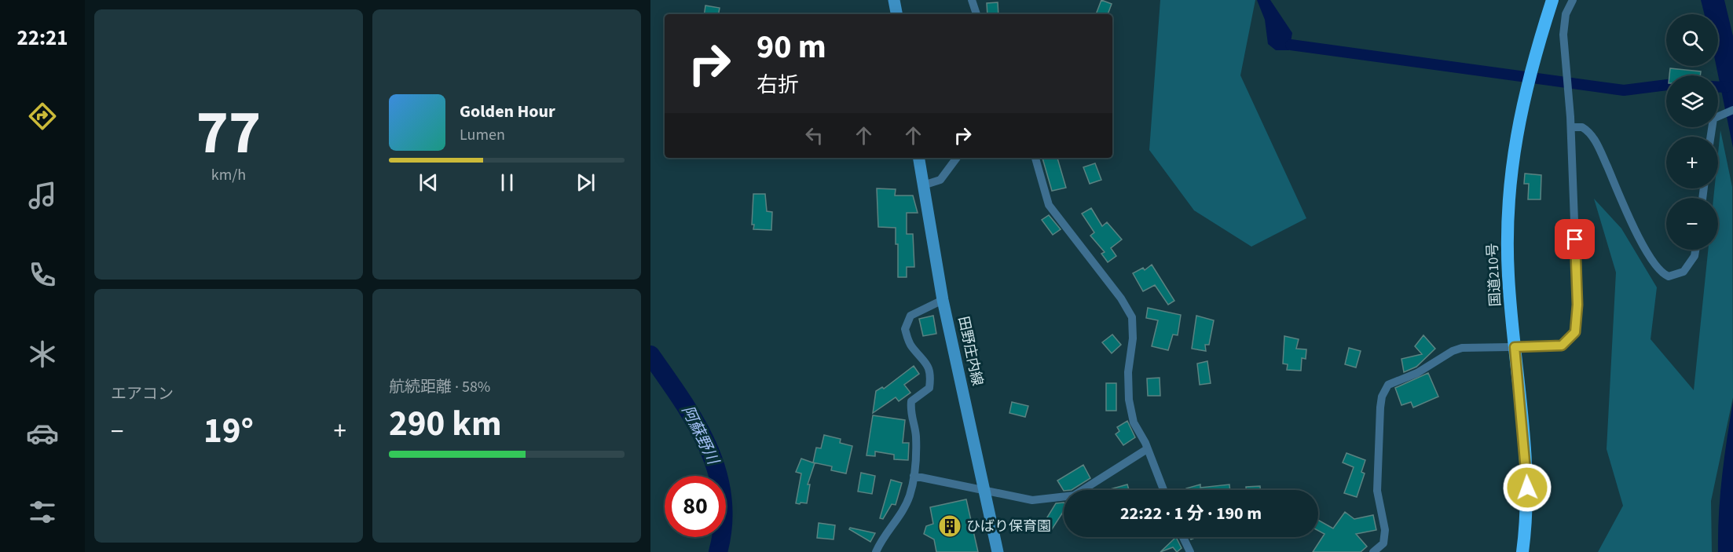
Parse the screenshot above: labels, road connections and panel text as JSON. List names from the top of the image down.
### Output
{
  "streets": {
    "highway": ["国道210号"],
    "main road": ["田野庄内線"]
  },
  "water": ["阿蘇野川"],
  "places": {
    "building": ["ひばり保育園"]
  },
  "page": {
    "tabs": "22:21",
    "tile": [
      ["77", "km/h"],
      "エアコン",
      ["航続距離 · 58%", "290 km"]
    ],
    "map_buttons": ["+", "−"],
    "turn": ["90 m", "右折"],
    "song": ["Golden Hour", "Lumen"],
    "heat": ["−", "19°", "+"],
    "limit": "80",
    "trip": "22:22 · 1 分 · 190 m"
  }
}
